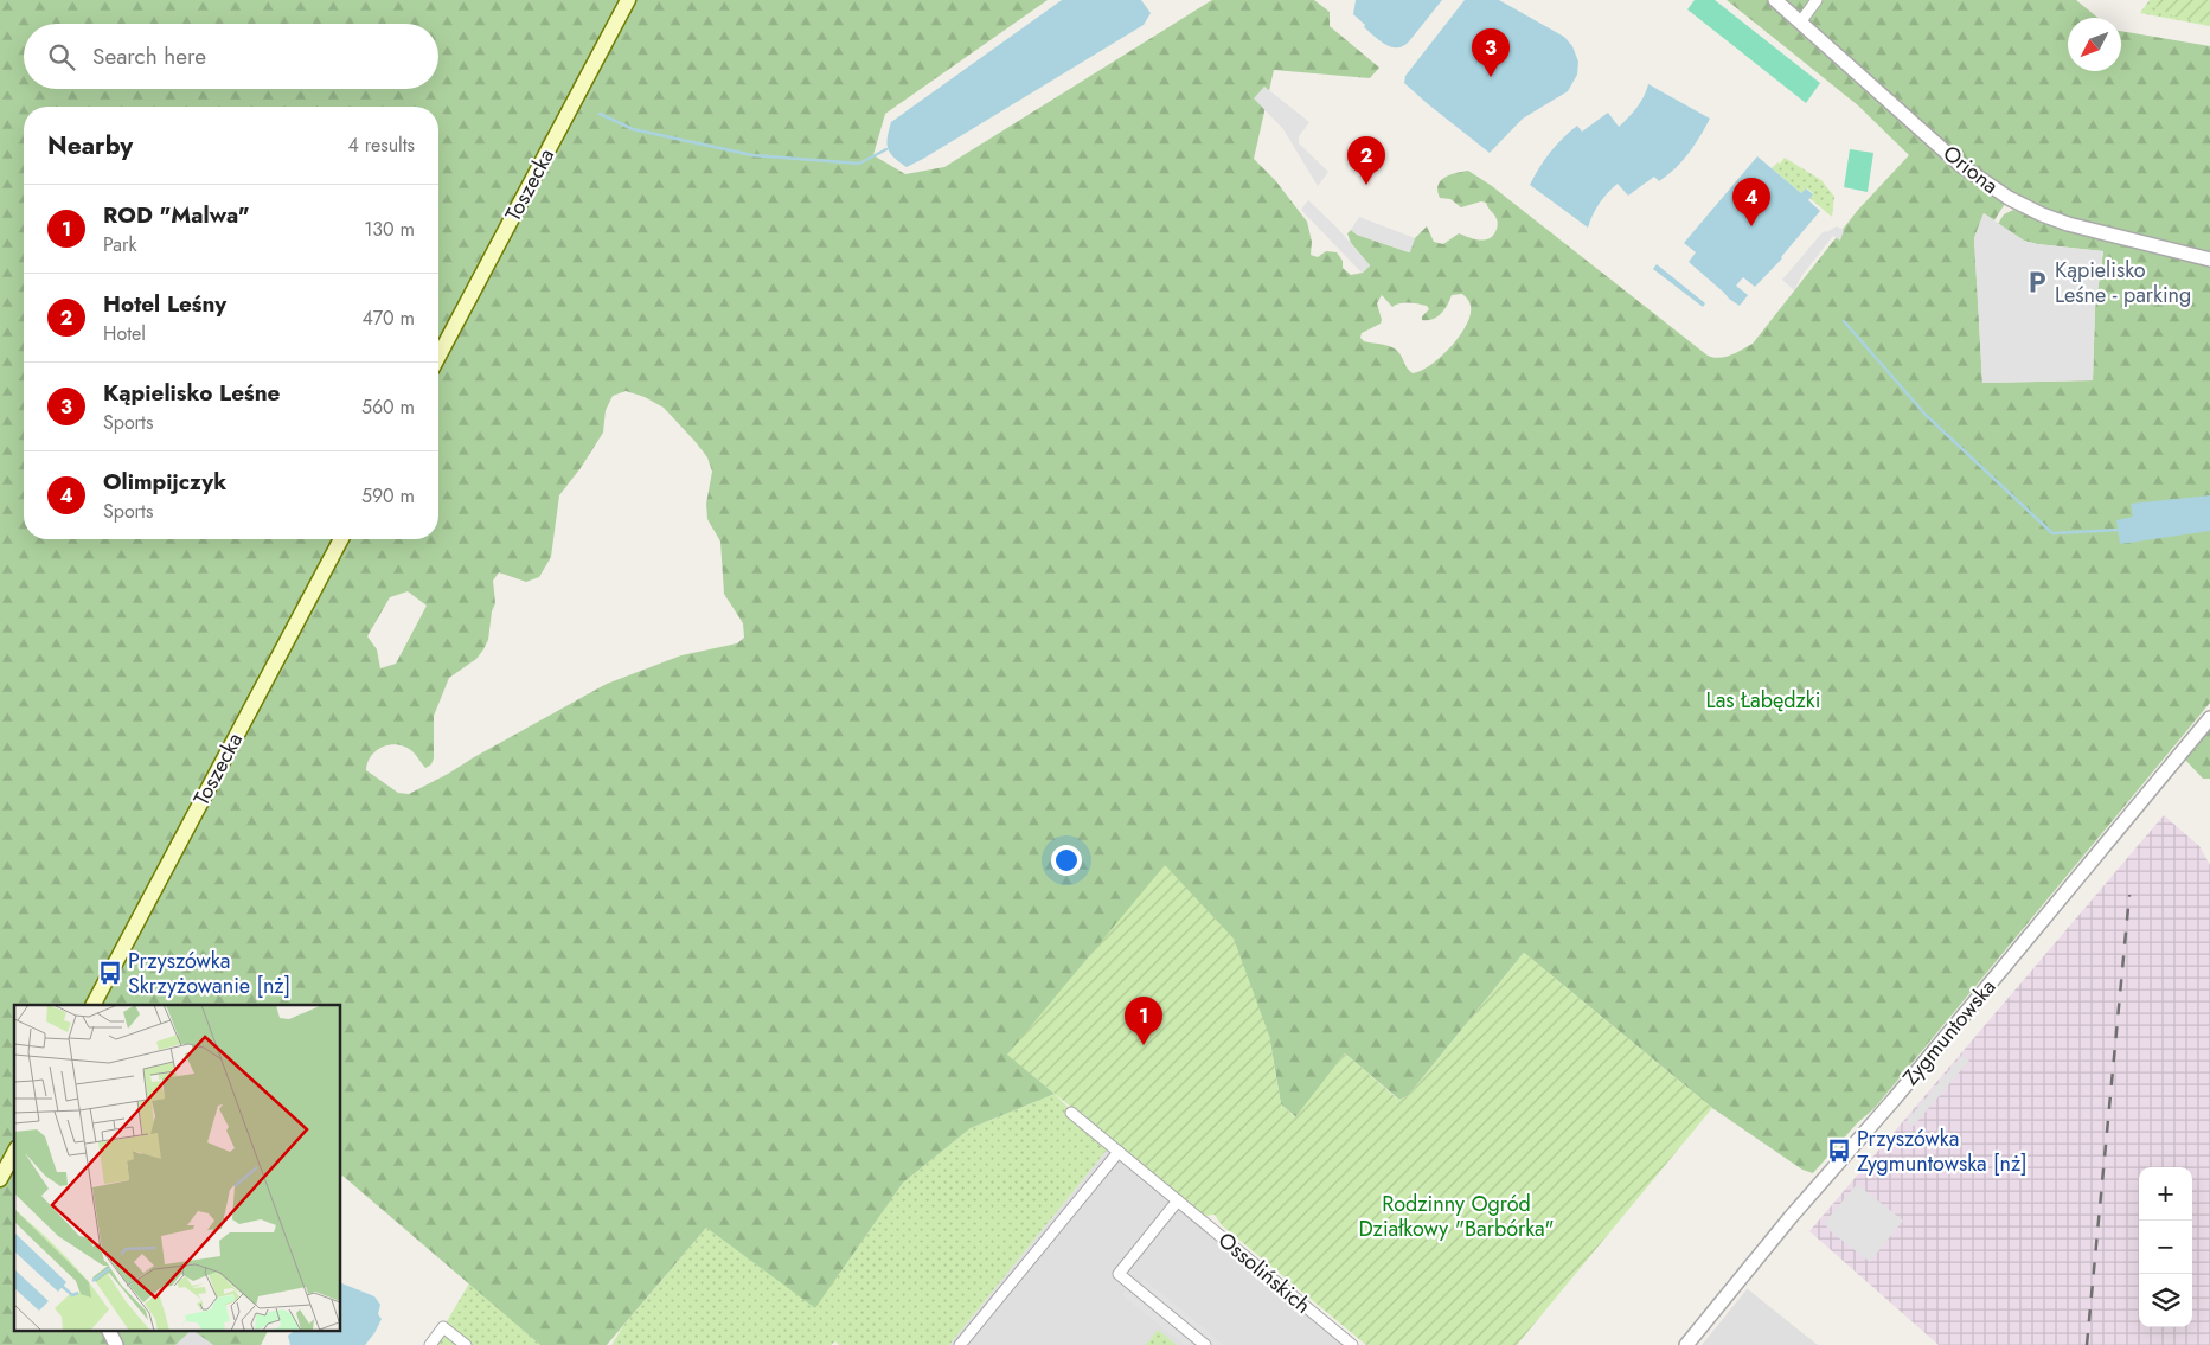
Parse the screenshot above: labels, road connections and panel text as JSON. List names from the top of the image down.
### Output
{
  "streets": {
    "main road": ["Toszecka"],
    "street": ["Oriona", "Zygmuntowska", "Ossolińskich"]
  },
  "parks": ["Las Łabędzki", "Rodzinny Ogród Działkowy \"Barbórka\""],
  "places": {
    "parking": ["Kąpielisko Leśne - parking"],
    "bus stop": ["Przyszówka Skrzyżowanie [nż]", "Przyszówka Zygmuntowska [nż]"]
  },
  "north": "bottom left",
  "page": {
    "search": "Search here",
    "pins": [
      "3",
      "2",
      "4",
      "1"
    ],
    "heading": ["Nearby", "4 results"],
    "list": [
      {
        "mark": "1",
        "name": "ROD \"Malwa\"",
        "note": "Park",
        "value": "130 m"
      },
      {
        "mark": "2",
        "name": "Hotel Leśny",
        "note": "Hotel",
        "value": "470 m"
      },
      {
        "mark": "3",
        "name": "Kąpielisko Leśne",
        "note": "Sports",
        "value": "560 m"
      },
      {
        "mark": "4",
        "name": "Olimpijczyk",
        "note": "Sports",
        "value": "590 m"
      }
    ],
    "map_buttons": ["+", "−"]
  }
}
